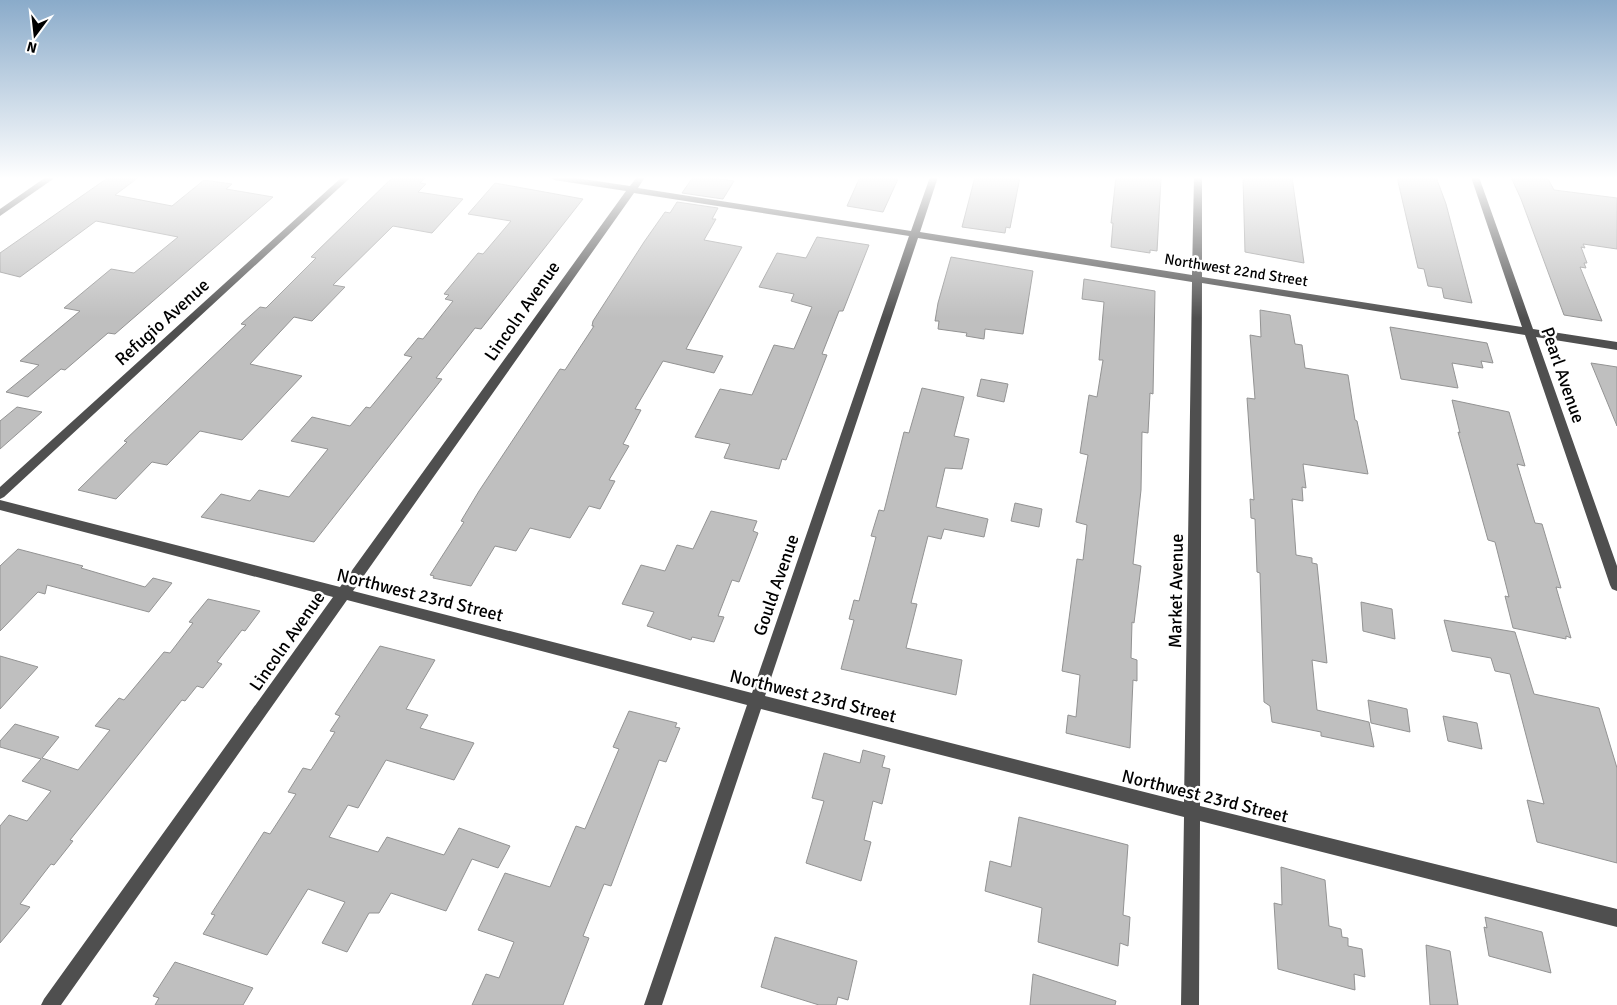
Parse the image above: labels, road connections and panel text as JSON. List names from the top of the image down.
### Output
{
  "streets": {
    "street": [
      "Northwest 22nd Street",
      "Lincoln Avenue",
      "Refugio Avenue",
      "Pearl Avenue",
      "Gould Avenue",
      "Market Avenue",
      "Northwest 23rd Street"
    ]
  },
  "crossings": [
    ["Northwest 22nd Street", "Pearl Avenue"],
    ["Northwest 22nd Street", "Gould Avenue"],
    ["Northwest 22nd Street", "Market Avenue"],
    ["Lincoln Avenue", "Northwest 23rd Street"],
    ["Gould Avenue", "Northwest 23rd Street"],
    ["Market Avenue", "Northwest 23rd Street"]
  ],
  "north": "bottom"
}
